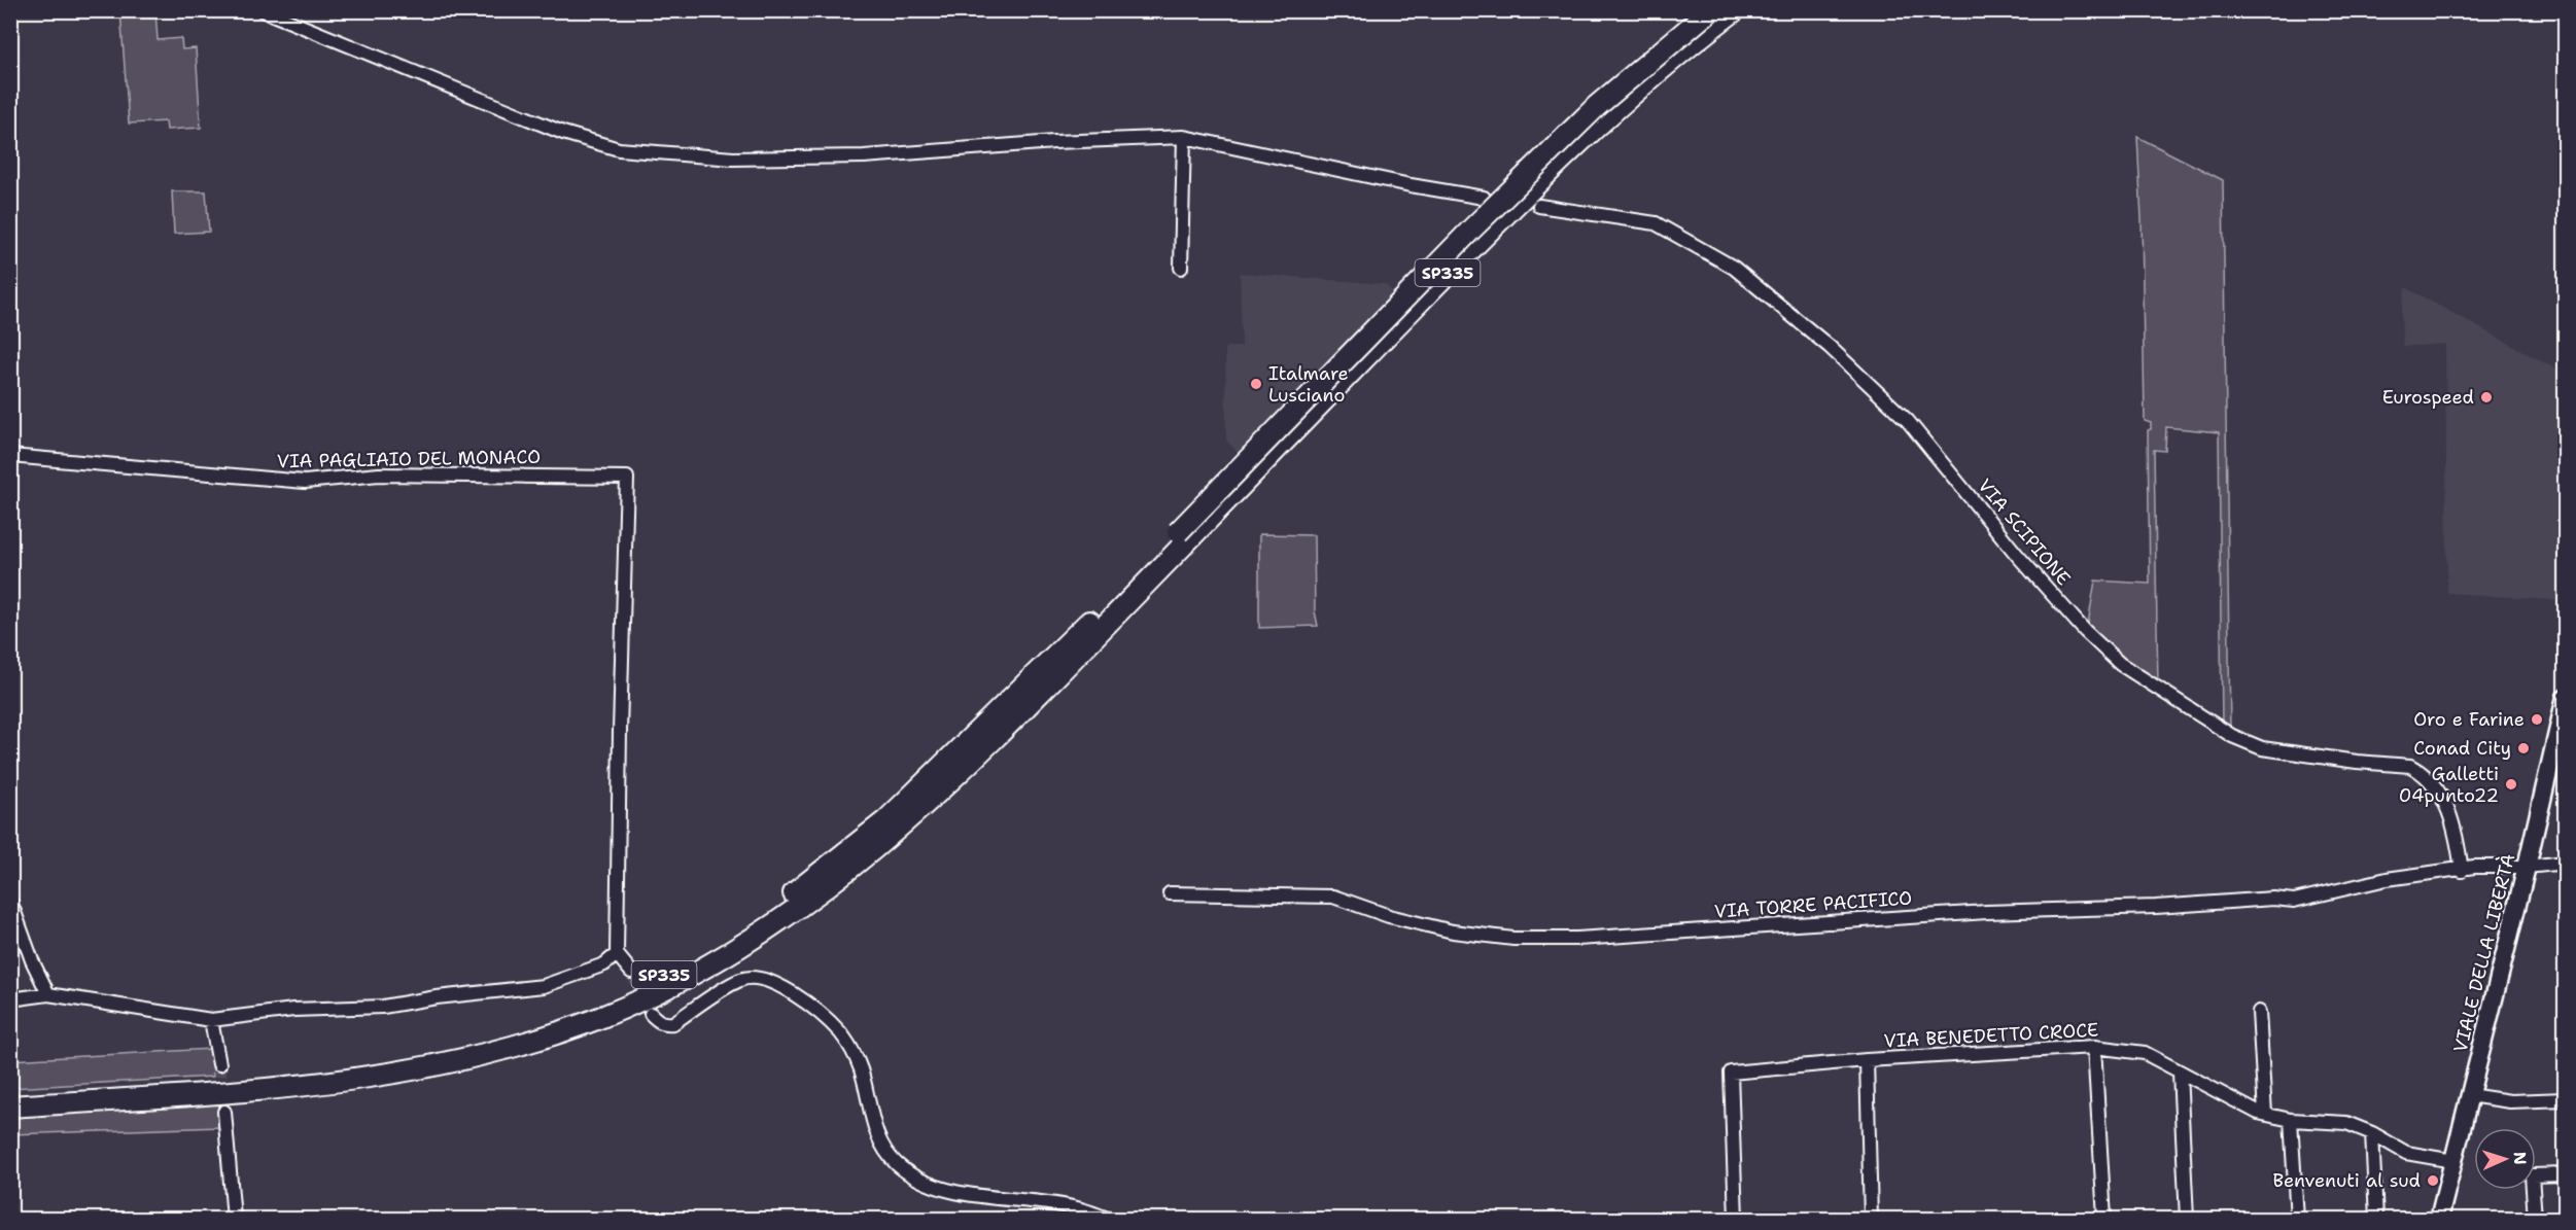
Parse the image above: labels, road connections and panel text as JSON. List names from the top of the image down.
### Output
{
  "streets": {
    "highway": ["SP335"],
    "main road": ["VIALE DELLA LIBERTÀ"],
    "street": [
      "VIA PAGLIAIO DEL MONACO",
      "VIA SCIPIONE",
      "VIA TORRE PACIFICO",
      "VIA BENEDETTO CROCE"
    ]
  },
  "crossings": [
    ["VIA SCIPIONE", "VIA TORRE PACIFICO"],
    ["VIA TORRE PACIFICO", "VIALE DELLA LIBERTÀ"],
    ["VIALE DELLA LIBERTÀ", "VIA BENEDETTO CROCE"]
  ],
  "places": [
    "Italmare Lusciano",
    "Eurospeed",
    "Oro e Farine",
    "Conad City",
    "Galletti 04punto22",
    "Benvenuti al sud"
  ],
  "north": "right"
}
